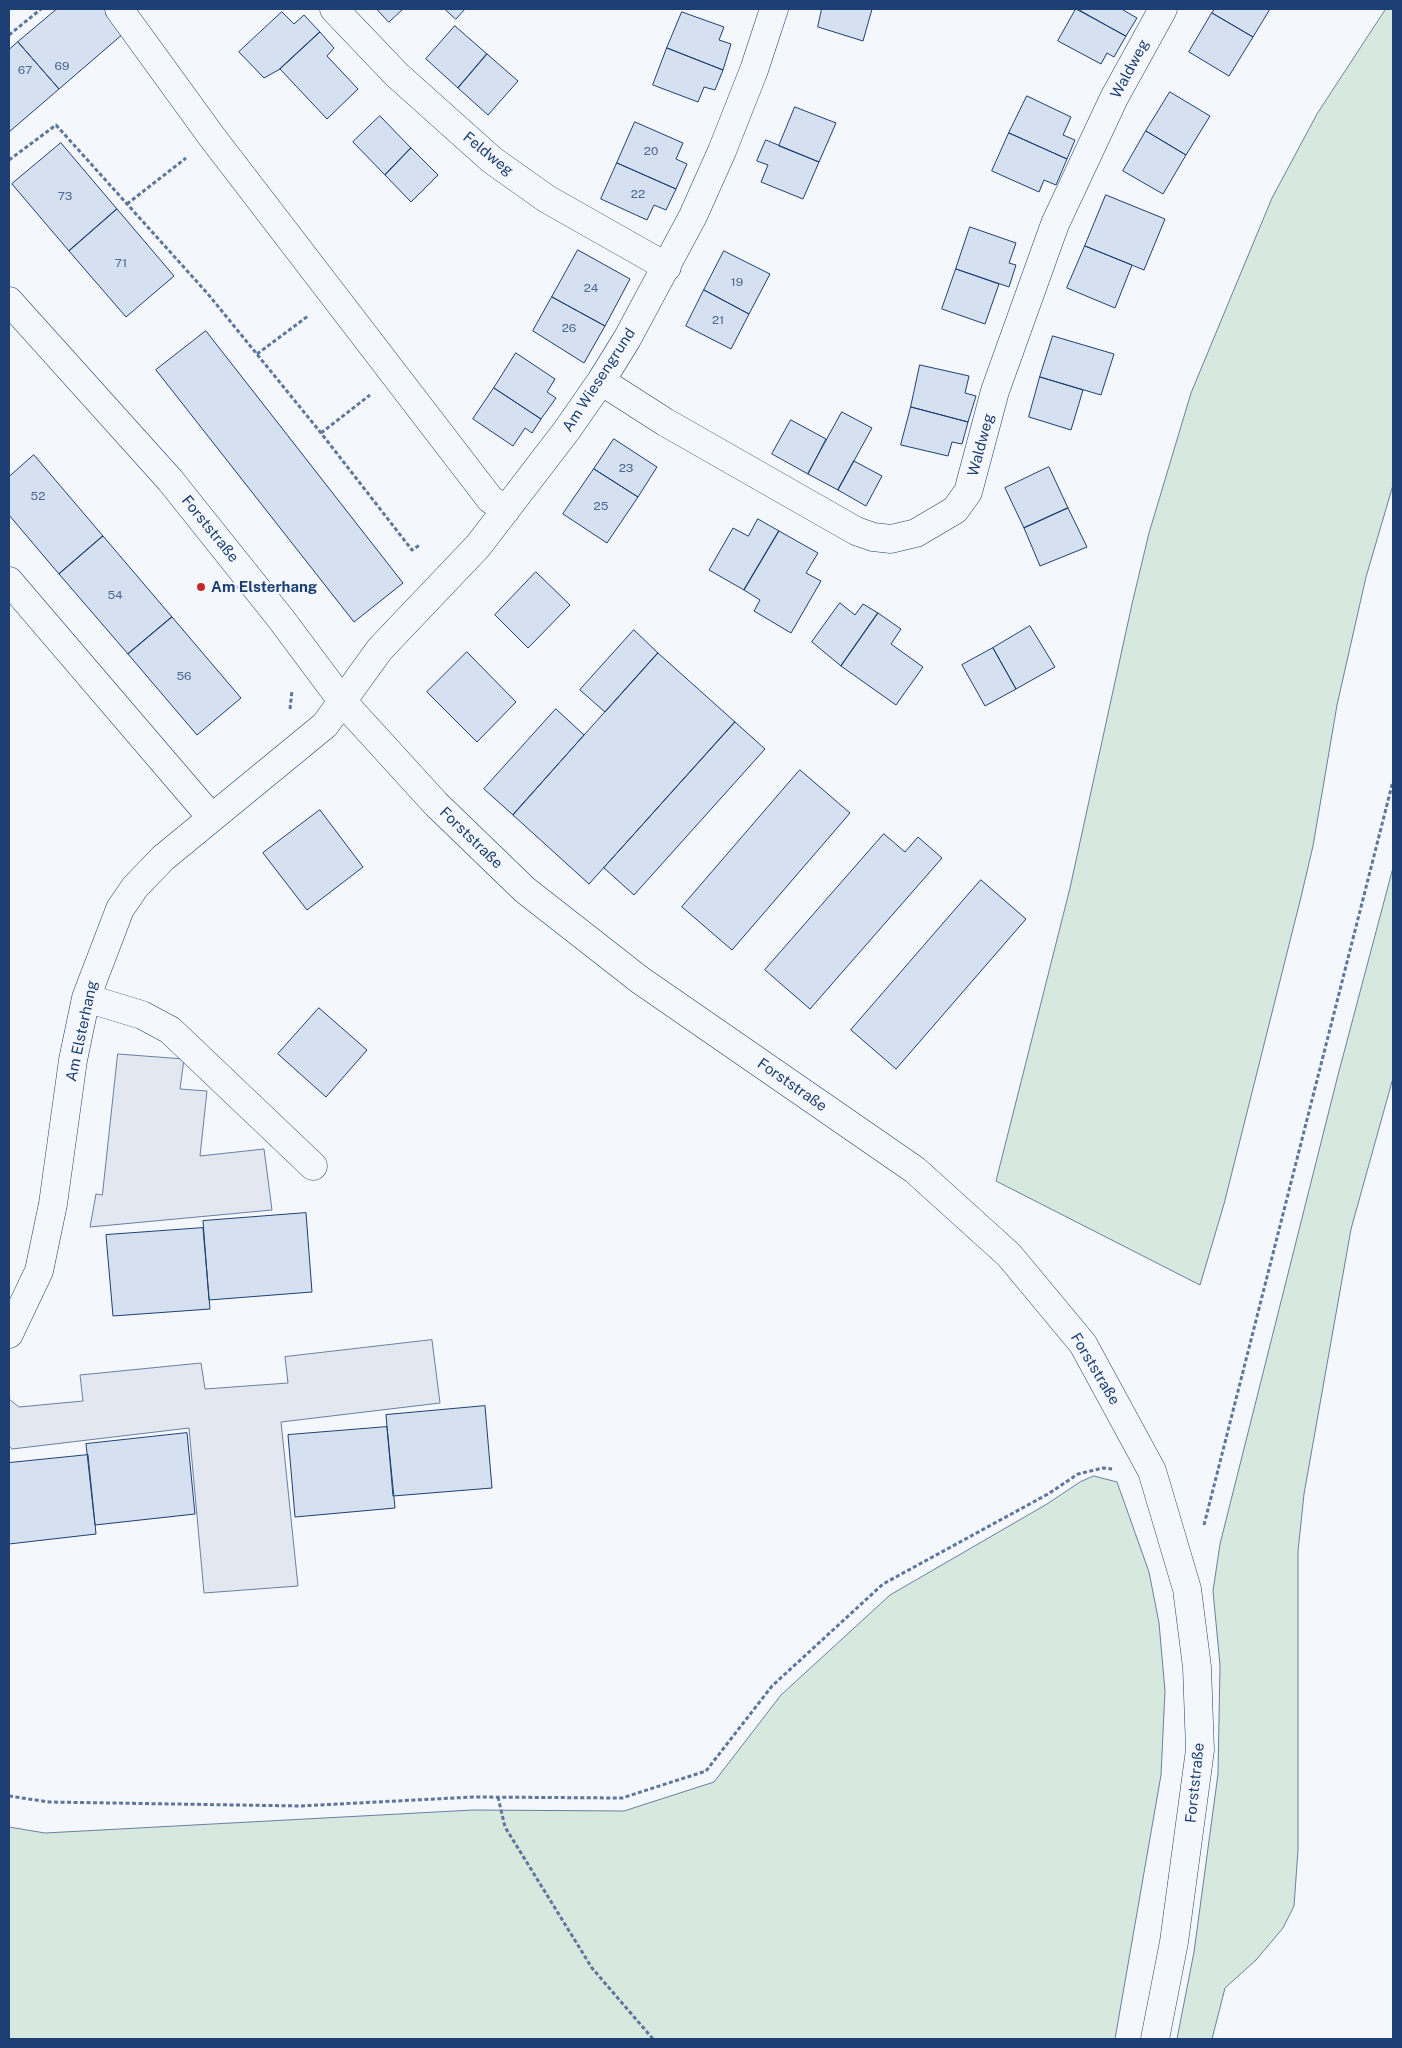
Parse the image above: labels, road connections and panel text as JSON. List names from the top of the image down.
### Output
{
  "streets": {
    "street": [
      "Waldweg",
      "Feldweg",
      "Am Wiesengrund",
      "Forststraße",
      "Am Elsterhang"
    ]
  },
  "crossings": [
    ["Waldweg", "Am Wiesengrund"],
    ["Feldweg", "Am Wiesengrund"],
    ["Am Wiesengrund", "Forststraße"],
    ["Am Wiesengrund", "Am Elsterhang"],
    ["Forststraße", "Am Elsterhang"]
  ],
  "places": ["Am Elsterhang"],
  "house_numbers": [
    "69",
    "67",
    "20",
    "22",
    "73",
    "71",
    "19",
    "24",
    "21",
    "26",
    "23",
    "52",
    "25",
    "54",
    "56"
  ]
}
